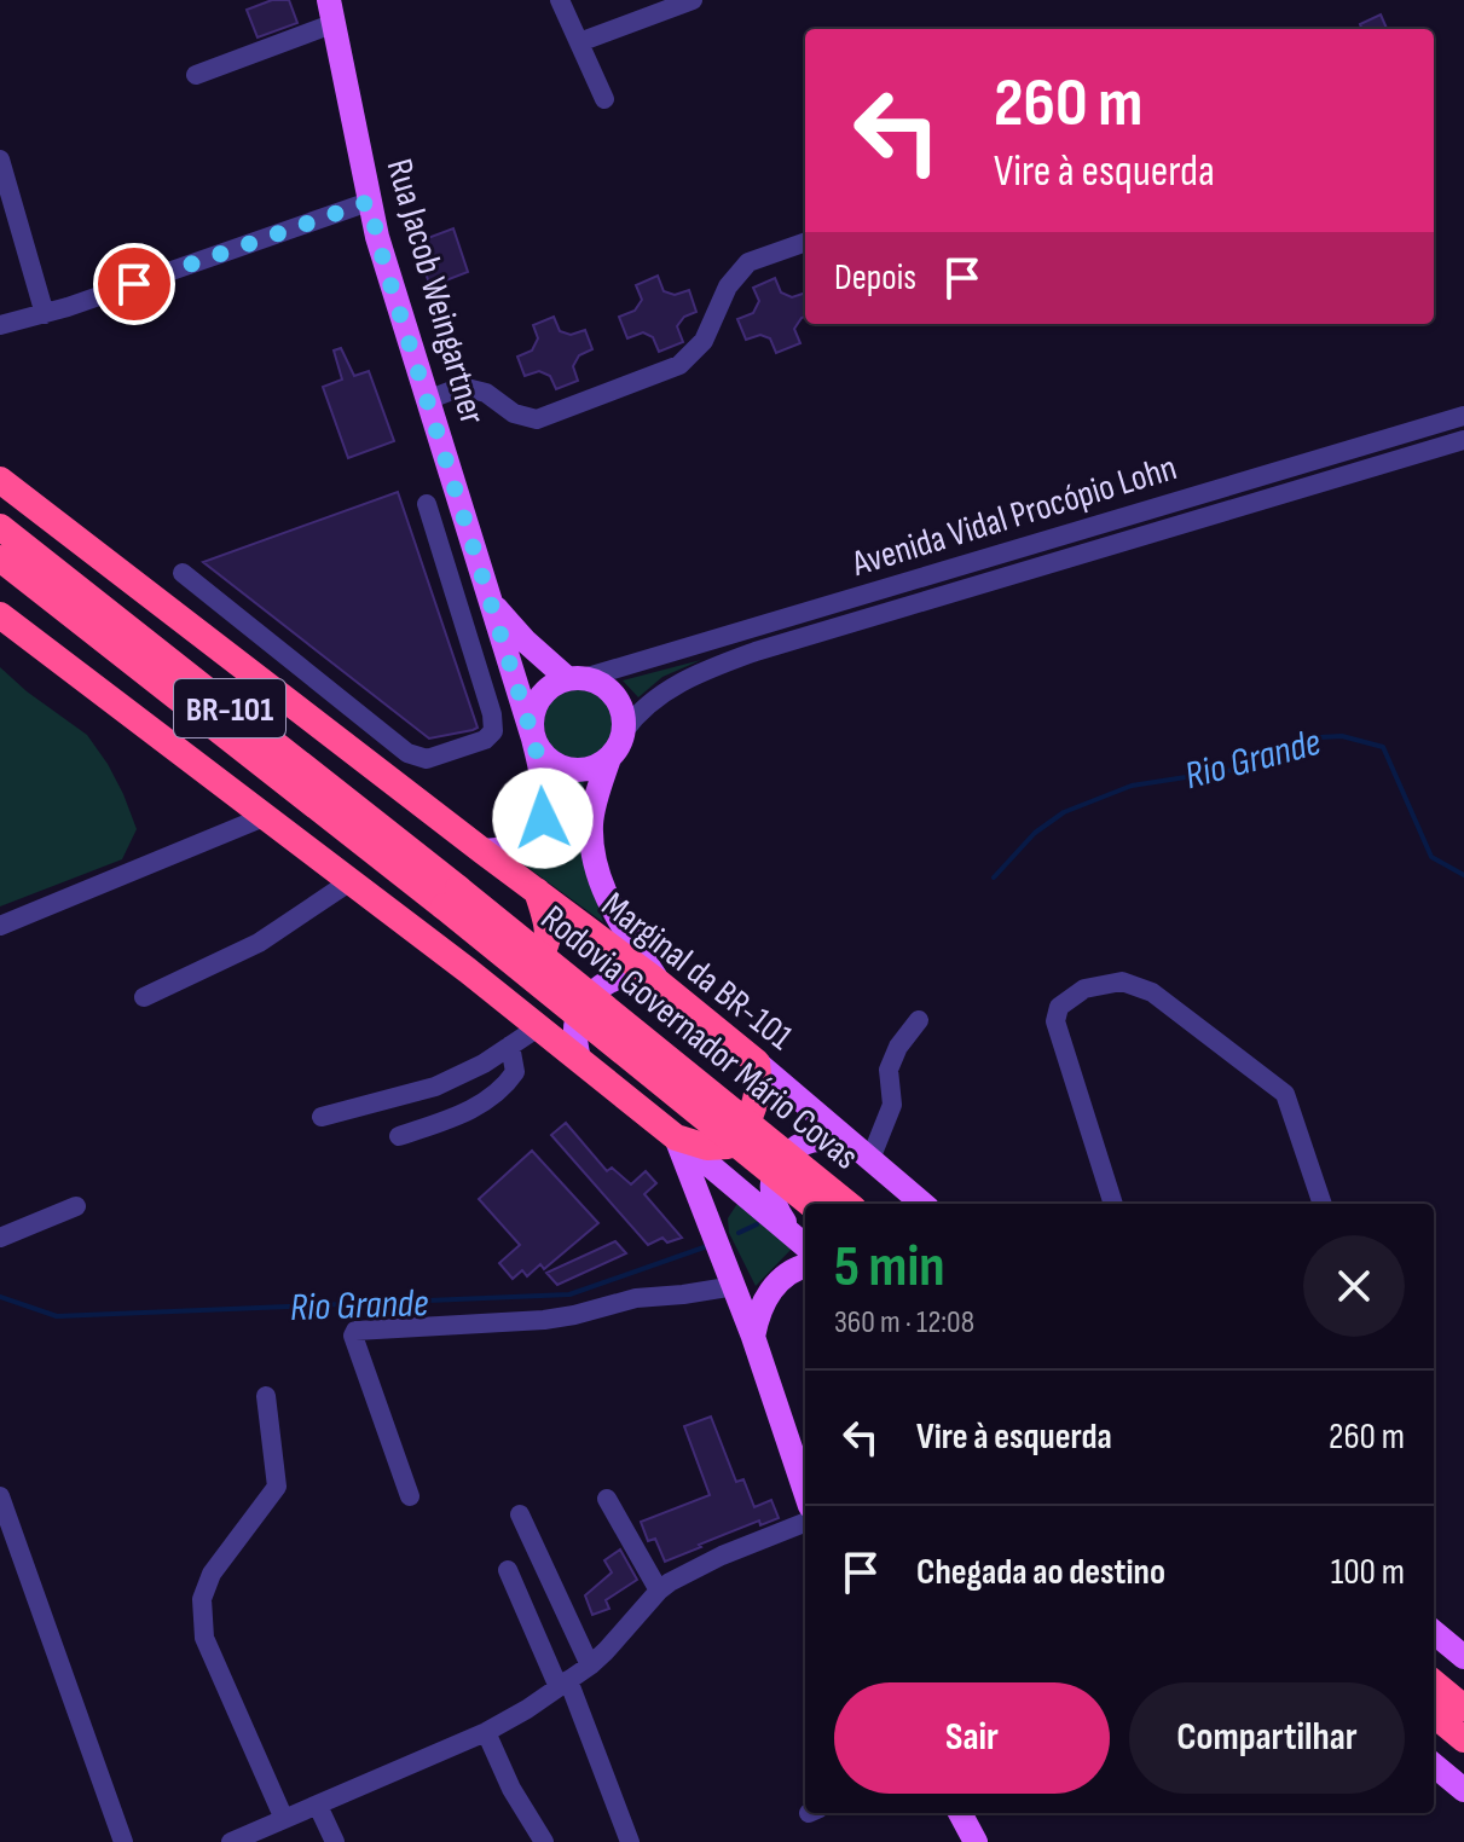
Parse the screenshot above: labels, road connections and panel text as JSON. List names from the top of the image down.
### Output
{
  "streets": {
    "highway": ["BR-101", "Marginal da BR-101", "Rodovia Governador Mário Covas"],
    "main road": ["Rua Jacob Weingartner"],
    "street": ["Avenida Vidal Procópio Lohn"]
  },
  "crossings": [
    ["Rua Jacob Weingartner", "Avenida Vidal Procópio Lohn"],
    ["Rua Jacob Weingartner", "Marginal da BR-101"]
  ],
  "water": ["Rio Grande"],
  "page": {
    "turn": ["260 m", "Vire à esquerda"],
    "then": "Depois",
    "heading": ["5 min", "360 m · 12:08"],
    "list": [
      {
        "name": "Vire à esquerda",
        "value": "260 m"
      },
      {
        "name": "Chegada ao destino",
        "value": "100 m"
      }
    ],
    "buttons": ["Sair", "Compartilhar"]
  }
}
